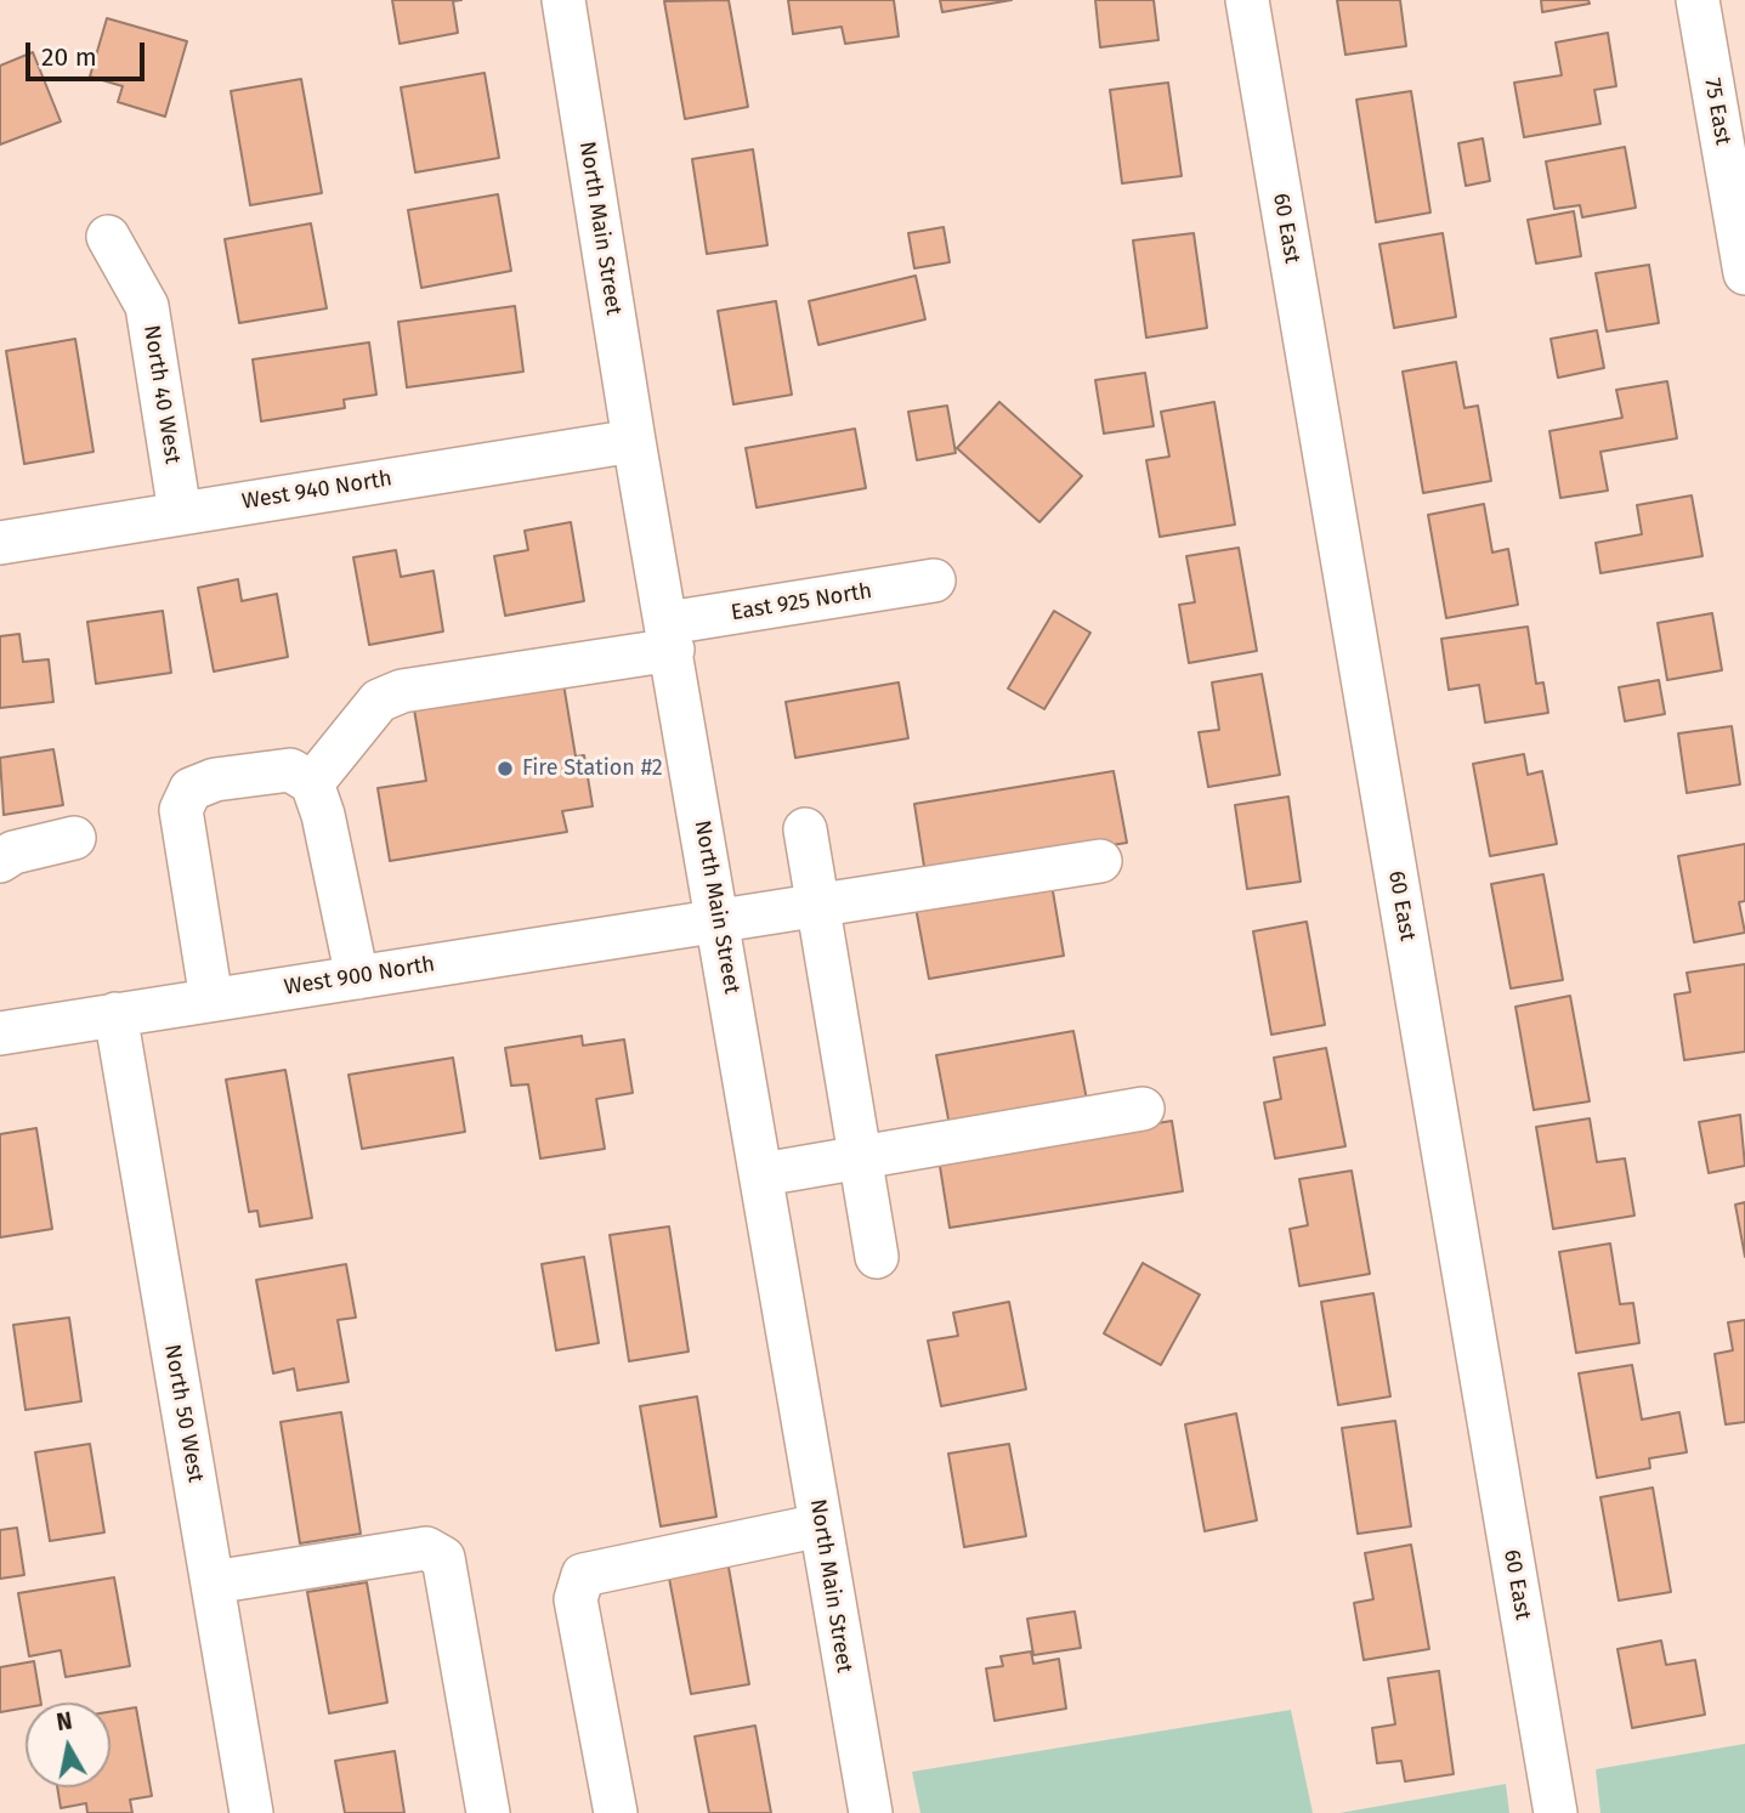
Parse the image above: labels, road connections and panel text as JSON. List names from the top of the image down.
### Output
{
  "streets": {
    "street": [
      "75 East",
      "North Main Street",
      "60 East",
      "North 40 West",
      "West 940 North",
      "East 925 North",
      "West 900 North",
      "North 50 West"
    ]
  },
  "crossings": [
    ["North Main Street", "West 940 North"],
    ["North Main Street", "East 925 North"],
    ["North Main Street", "West 900 North"],
    ["North 40 West", "West 940 North"],
    ["West 900 North", "North 50 West"]
  ],
  "places": ["Fire Station #2"],
  "scale_bar": "20 m",
  "north": "top"
}
